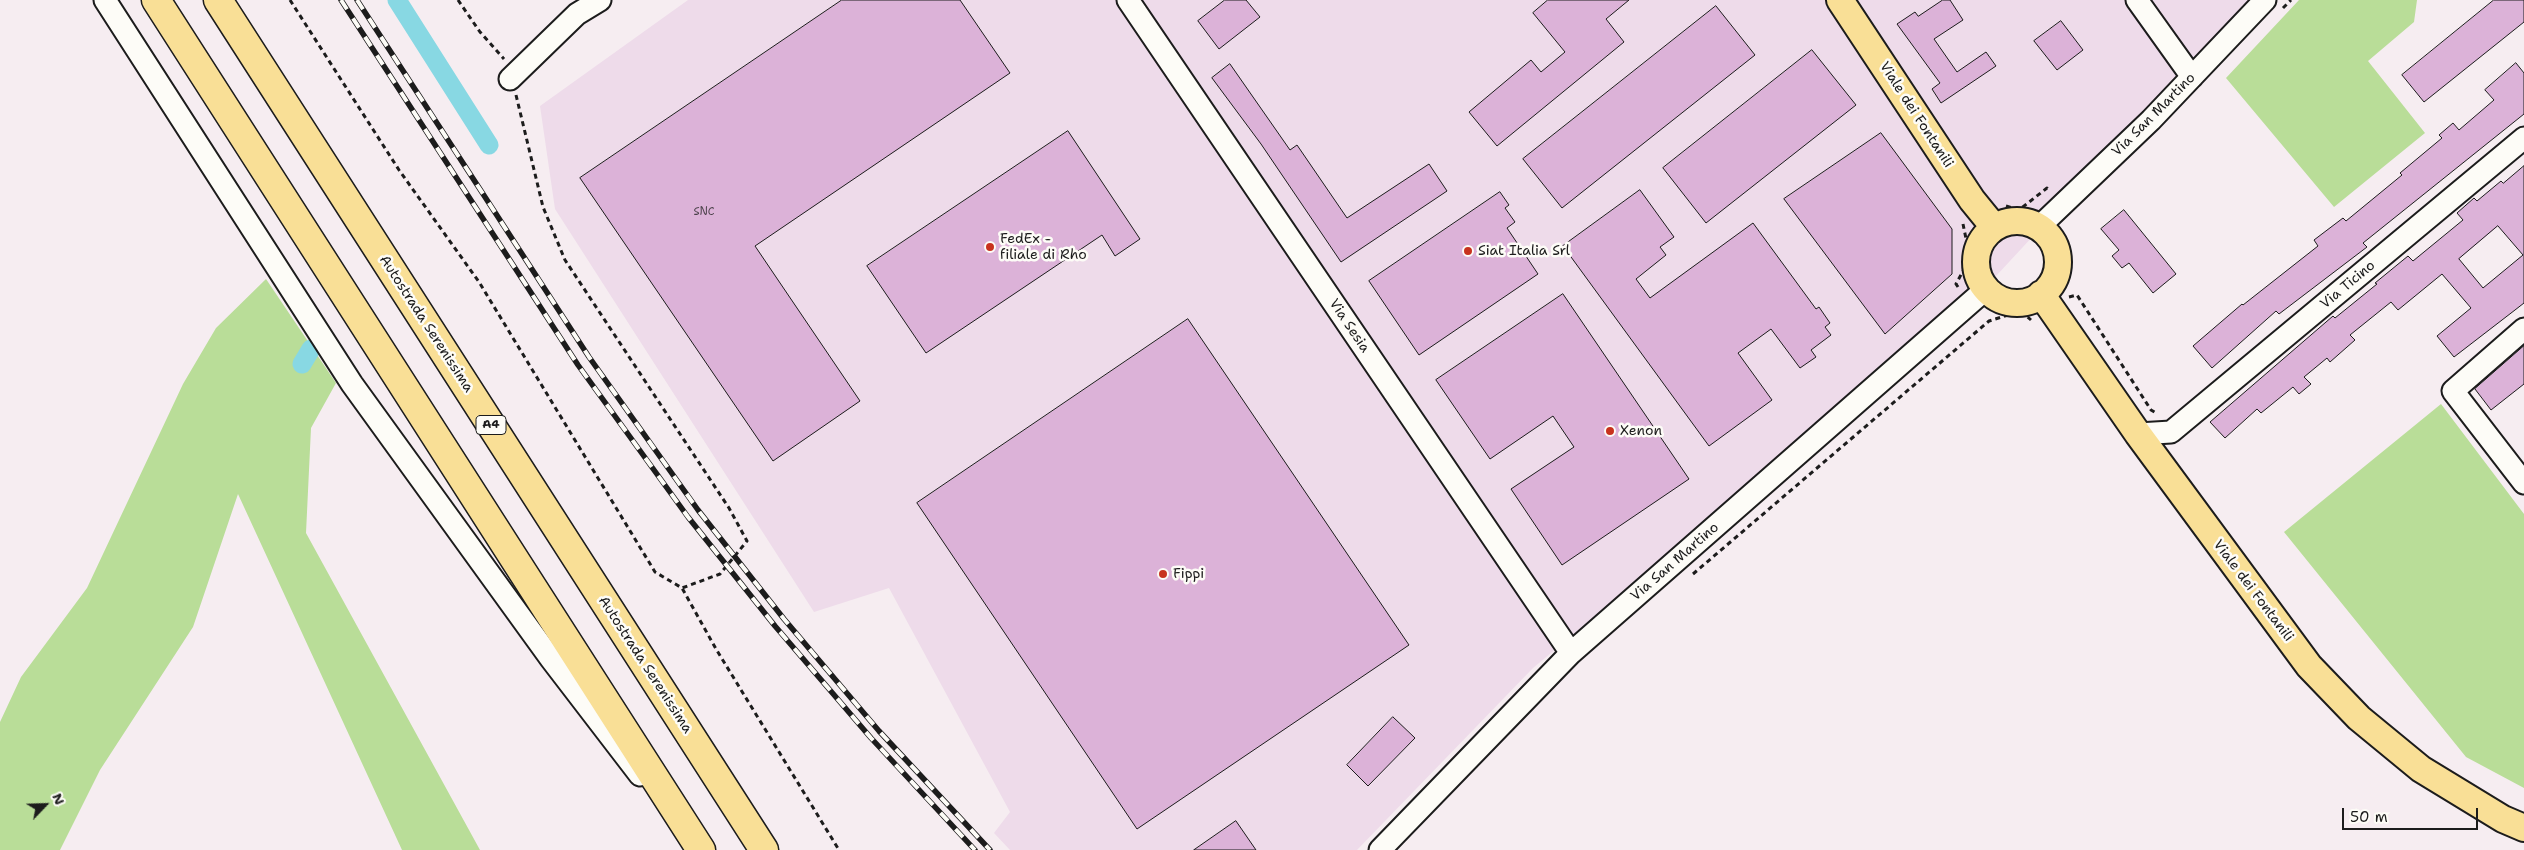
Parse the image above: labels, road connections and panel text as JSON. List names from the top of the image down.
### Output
{
  "streets": {
    "highway": ["Autostrada Serenissima", "A4"],
    "main road": ["Viale dei Fontanili"],
    "street": ["Via San Martino", "Via Ticino", "Via Sesia"]
  },
  "crossings": [
    ["Viale dei Fontanili", "Via San Martino"],
    ["Via San Martino", "Via Sesia"]
  ],
  "places": [
    "FedEx - filiale di Rho",
    "Siat Italia Srl",
    "Xenon",
    "Fippi"
  ],
  "house_numbers": ["SNC"],
  "scale_bar": "50 m",
  "north": "top right"
}
